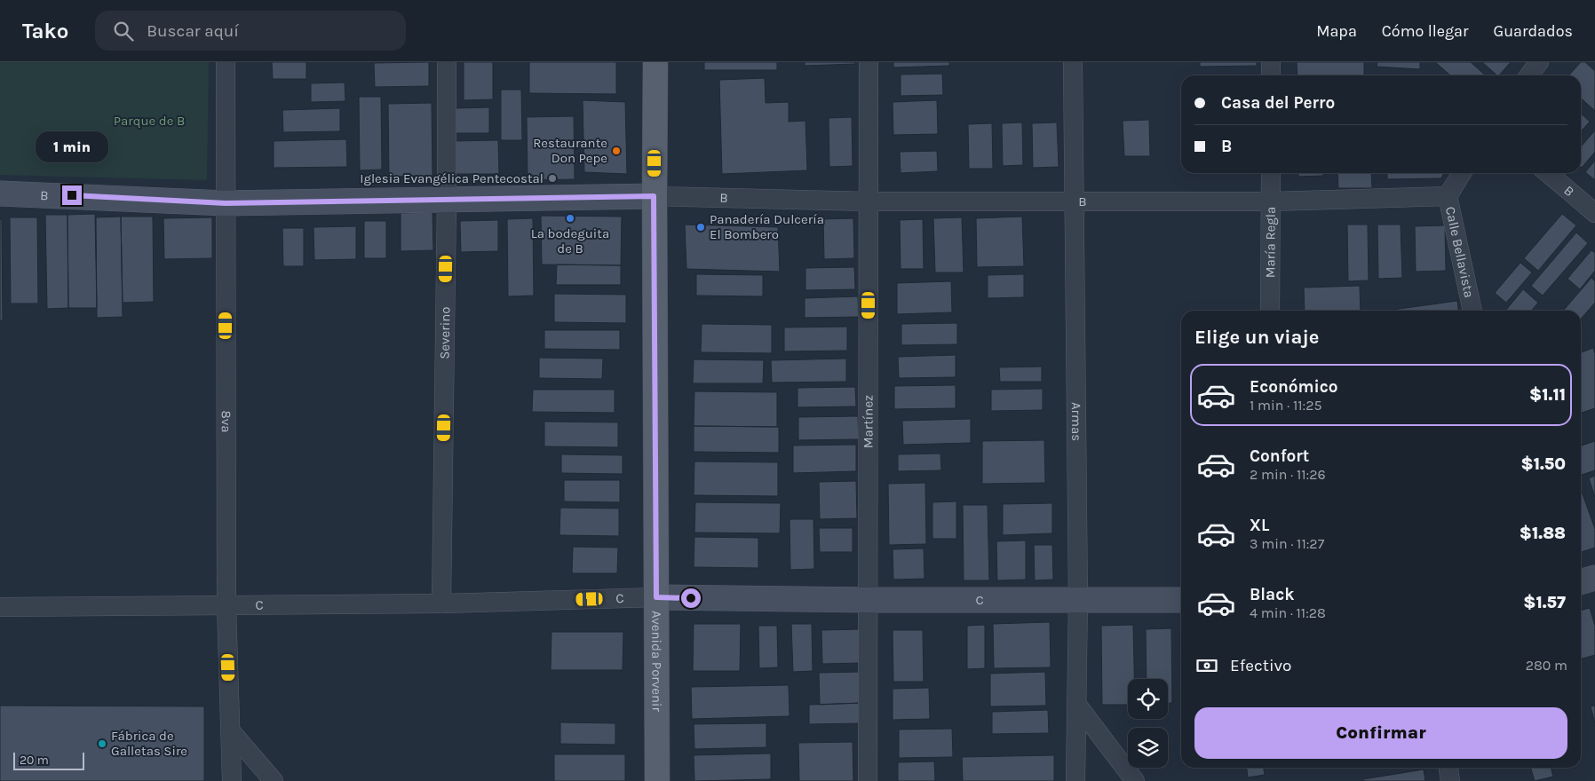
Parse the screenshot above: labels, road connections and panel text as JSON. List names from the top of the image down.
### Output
{
  "streets": {
    "main road": ["Avenida Porvenir"],
    "street": [
      "B",
      "María Regla",
      "Calle Bellavista",
      "Severino",
      "8va",
      "Martínez",
      "Armas",
      "C"
    ]
  },
  "crossings": [
    ["B", "María Regla"],
    ["B", "Calle Bellavista"],
    ["B", "Severino"],
    ["B", "8va"],
    ["B", "Martínez"],
    ["B", "Armas"],
    ["B", "Avenida Porvenir"],
    ["Severino", "C"],
    ["8va", "C"],
    ["Martínez", "C"],
    ["Armas", "C"],
    ["C", "Avenida Porvenir"]
  ],
  "parks": ["Parque de B"],
  "places": [
    "Restaurante Don Pepe",
    "Iglesia Evangélica Pentecostal",
    "La bodeguita de B",
    "Panadería Dulcería El Bombero",
    "Fábrica de Galletas Sire"
  ],
  "scale_bar": "20 m",
  "page": {
    "header": "Tako",
    "search": "Buscar aquí",
    "nav": ["Mapa", "Cómo llegar", "Guardados"],
    "banner": ["Casa del Perro", "B"],
    "bubble": "1 min",
    "heading": "Elige un viaje",
    "list": [
      {
        "name": "Económico",
        "note": "1 min · 11:25",
        "value": "$1.11"
      },
      {
        "name": "Confort",
        "note": "2 min · 11:26",
        "value": "$1.50"
      },
      {
        "name": "XL",
        "note": "3 min · 11:27",
        "value": "$1.88"
      },
      {
        "name": "Black",
        "note": "4 min · 11:28",
        "value": "$1.57"
      }
    ],
    "pay": ["Efectivo", "280 m"],
    "buttons": "Confirmar",
    "scale": "20 m"
  }
}
